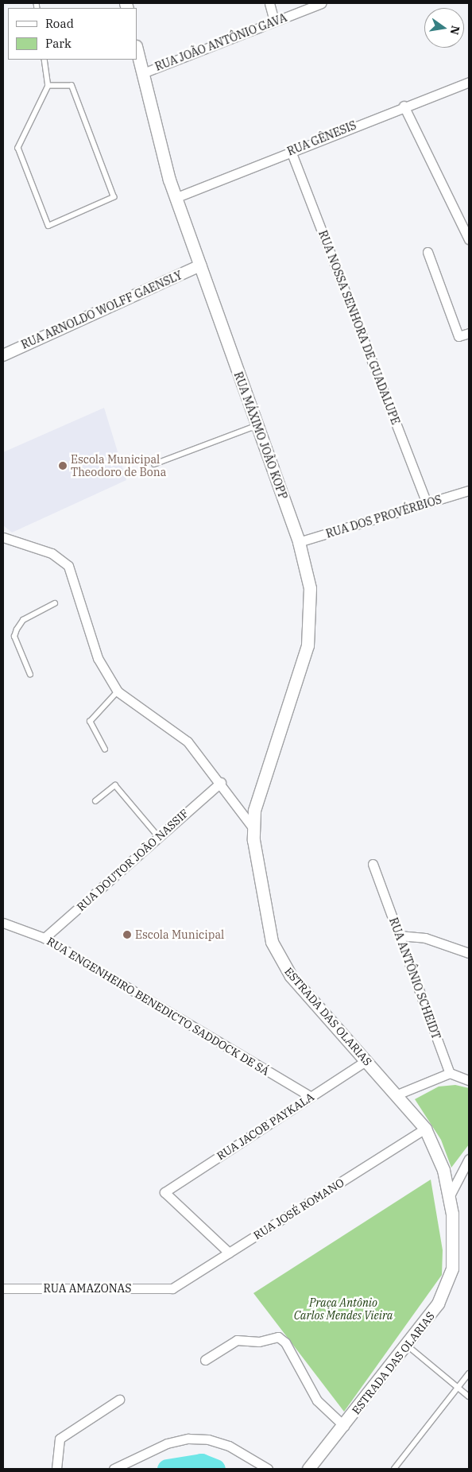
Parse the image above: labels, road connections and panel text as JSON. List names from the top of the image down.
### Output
{
  "streets": {
    "main road": ["RUA MÁXIMO JOÃO KOPP", "ESTRADA DAS OLARIAS"],
    "street": [
      "RUA JOÃO ANTÔNIO GAVA",
      "RUA GÊNESIS",
      "RUA ARNOLDO WOLFF GAENSLY",
      "RUA NOSSA SENHORA DE GUADALUPE",
      "RUA DOS PROVÉRBIOS",
      "RUA DOUTOR JOÃO NASSIF",
      "RUA ANTÔNIO SCHEIDT",
      "RUA ENGENHEIRO BENEDICTO SADDOCK DE SÁ",
      "RUA JACOB PAYKALA",
      "RUA JOSÉ ROMANO",
      "RUA AMAZONAS"
    ]
  },
  "crossings": [
    ["RUA JOÃO ANTÔNIO GAVA", "RUA MÁXIMO JOÃO KOPP"],
    ["RUA GÊNESIS", "RUA NOSSA SENHORA DE GUADALUPE"],
    ["RUA GÊNESIS", "RUA MÁXIMO JOÃO KOPP"],
    ["RUA ARNOLDO WOLFF GAENSLY", "RUA MÁXIMO JOÃO KOPP"],
    ["RUA NOSSA SENHORA DE GUADALUPE", "RUA DOS PROVÉRBIOS"],
    ["RUA MÁXIMO JOÃO KOPP", "RUA DOS PROVÉRBIOS"],
    ["RUA MÁXIMO JOÃO KOPP", "ESTRADA DAS OLARIAS"],
    ["RUA DOUTOR JOÃO NASSIF", "RUA ENGENHEIRO BENEDICTO SADDOCK DE SÁ"],
    ["RUA DOUTOR JOÃO NASSIF", "ESTRADA DAS OLARIAS"],
    ["RUA ENGENHEIRO BENEDICTO SADDOCK DE SÁ", "RUA JACOB PAYKALA"],
    ["ESTRADA DAS OLARIAS", "RUA JACOB PAYKALA"],
    ["ESTRADA DAS OLARIAS", "RUA JOSÉ ROMANO"],
    ["RUA JACOB PAYKALA", "RUA JOSÉ ROMANO"],
    ["RUA JOSÉ ROMANO", "RUA AMAZONAS"]
  ],
  "parks": ["Praça Antônio Carlos Mendes Vieira"],
  "places": ["Escola Municipal Theodoro de Bona", "Escola Municipal"],
  "legend": ["Road", "Park"],
  "north": "right"
}
